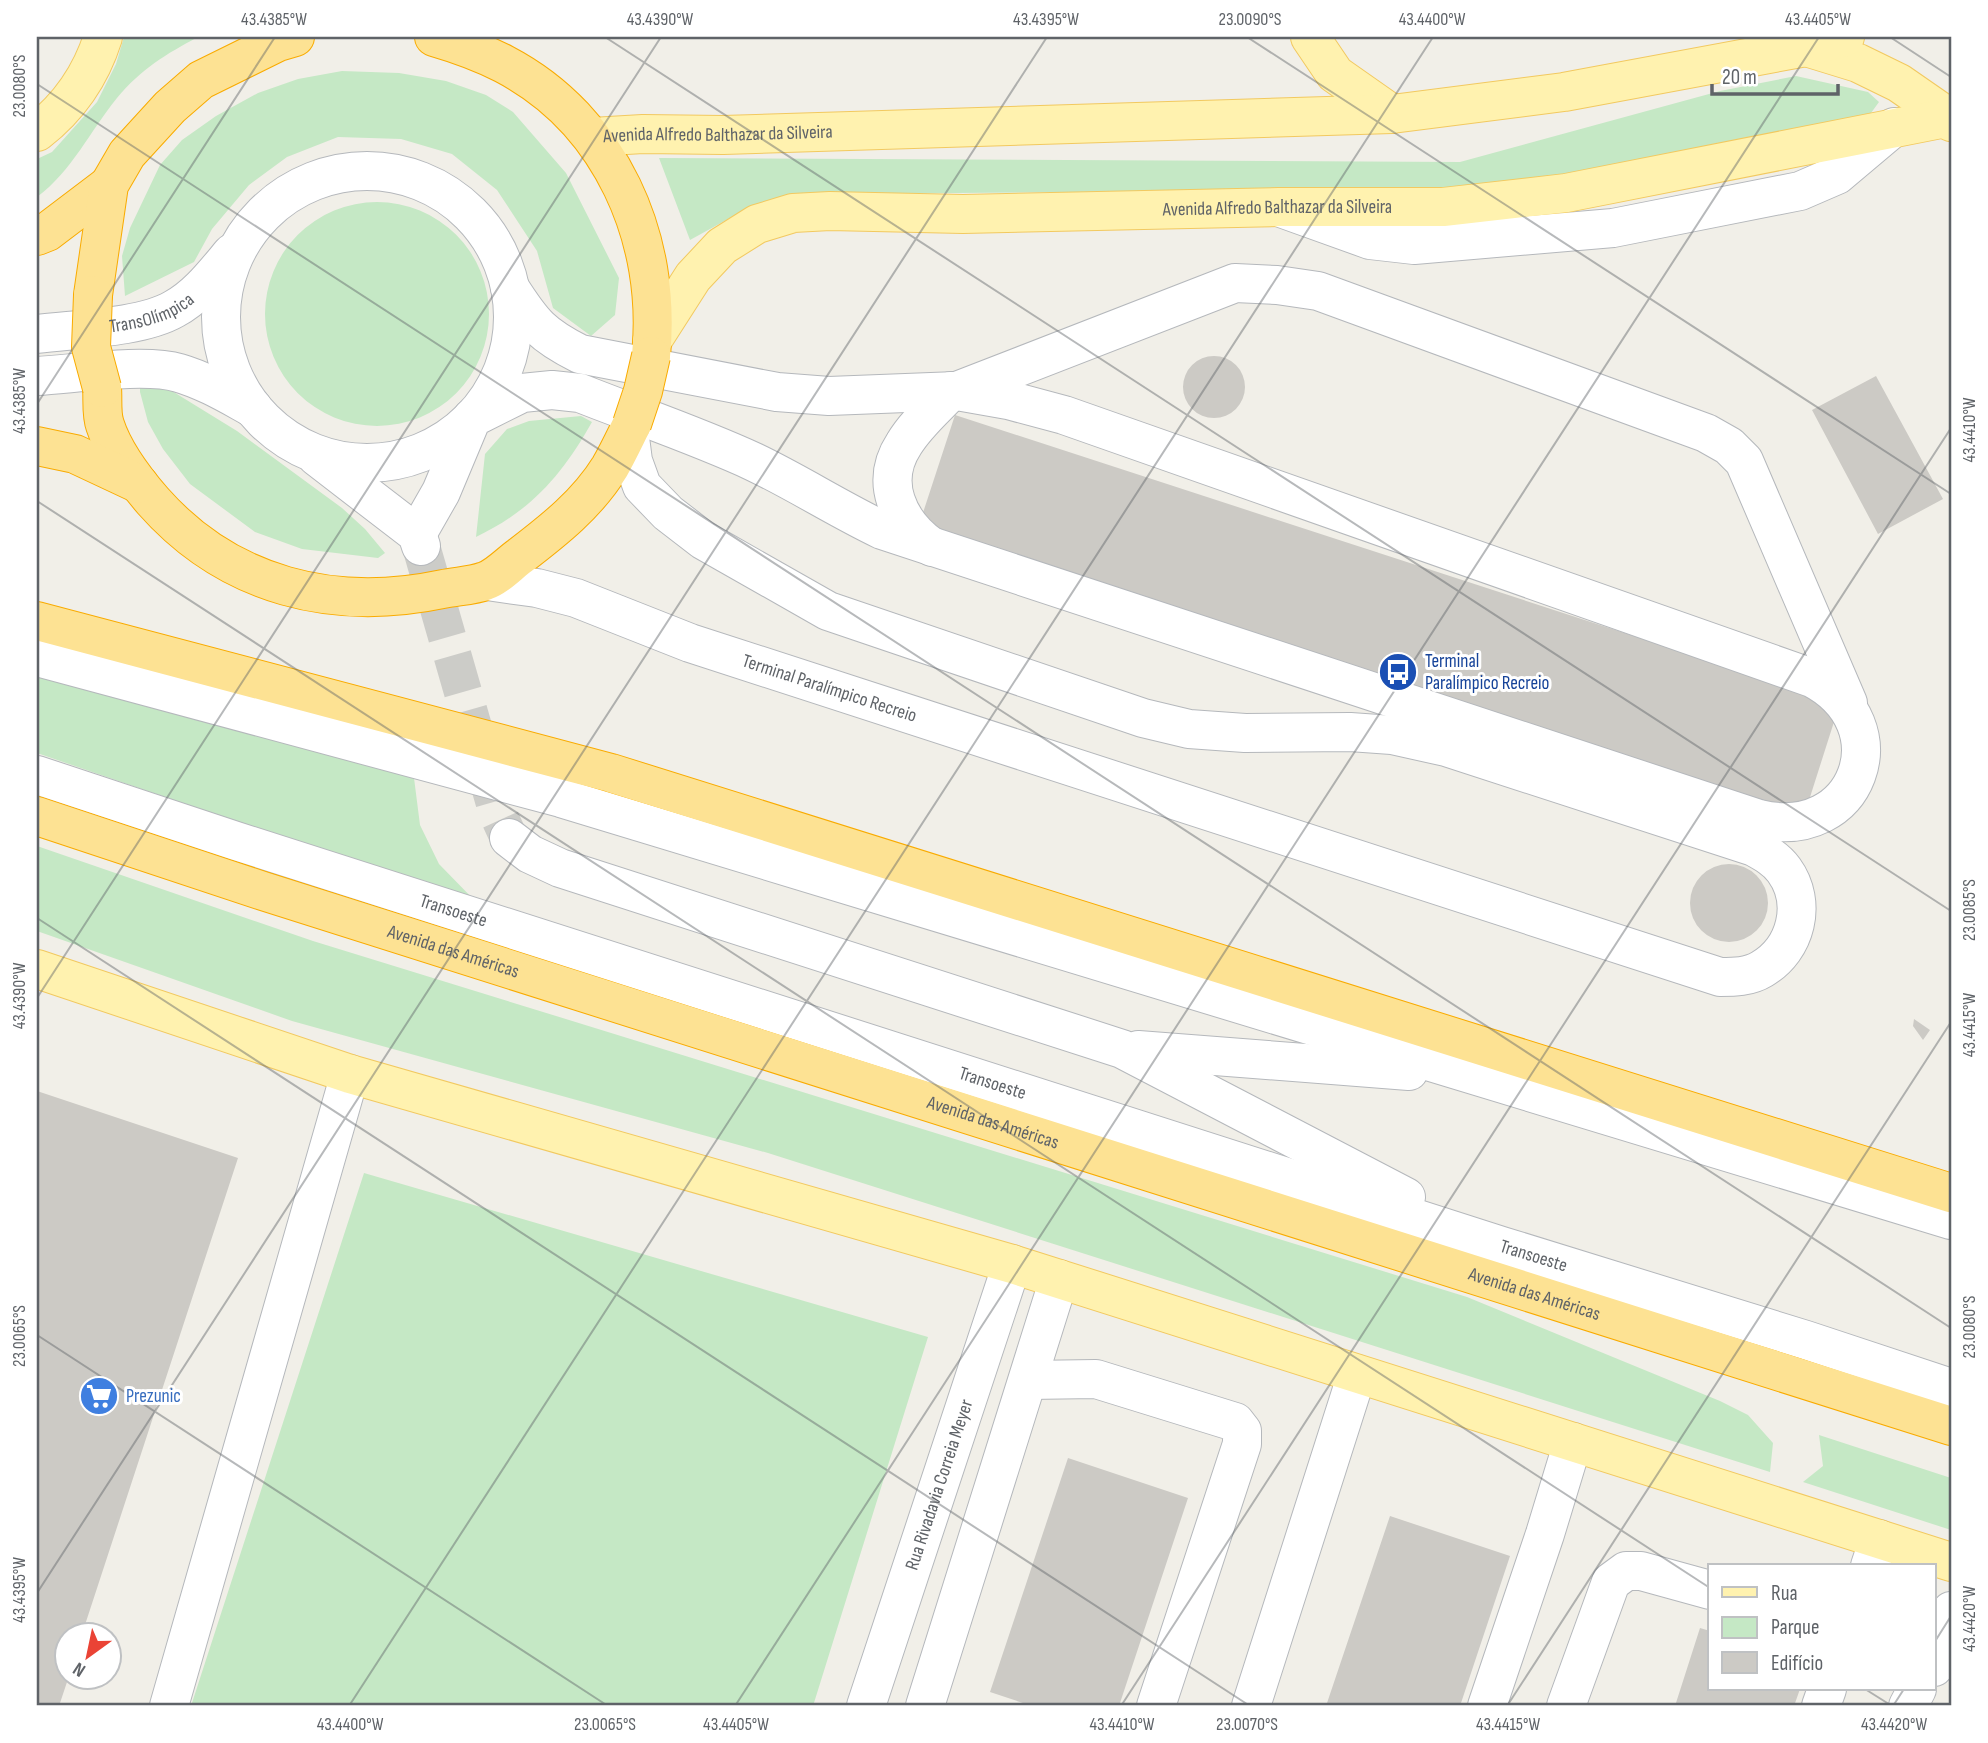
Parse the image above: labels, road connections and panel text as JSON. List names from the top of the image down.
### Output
{
  "streets": {
    "highway": ["Avenida das Américas"],
    "main road": ["Avenida Alfredo Balthazar da Silveira"],
    "street": [
      "TransOlímpica",
      "Terminal Paralímpico Recreio",
      "Transoeste",
      "Rua Rivadavia Correia Meyer"
    ]
  },
  "places": {
    "bus stop": ["Terminal Paralímpico Recreio"],
    "supermarket": ["Prezunic"]
  },
  "legend": ["Rua", "Parque", "Edifício"],
  "scale_bar": "20 m",
  "north": "bottom left",
  "coordinates": [
    "43.4385°W",
    "43.4390°W",
    "43.4395°W",
    "23.0090°S",
    "43.4400°W",
    "43.4405°W",
    "23.0080°S",
    "43.4410°W",
    "23.0085°S",
    "43.4415°W",
    "23.0065°S",
    "43.4420°W",
    "23.0070°S"
  ]
}
